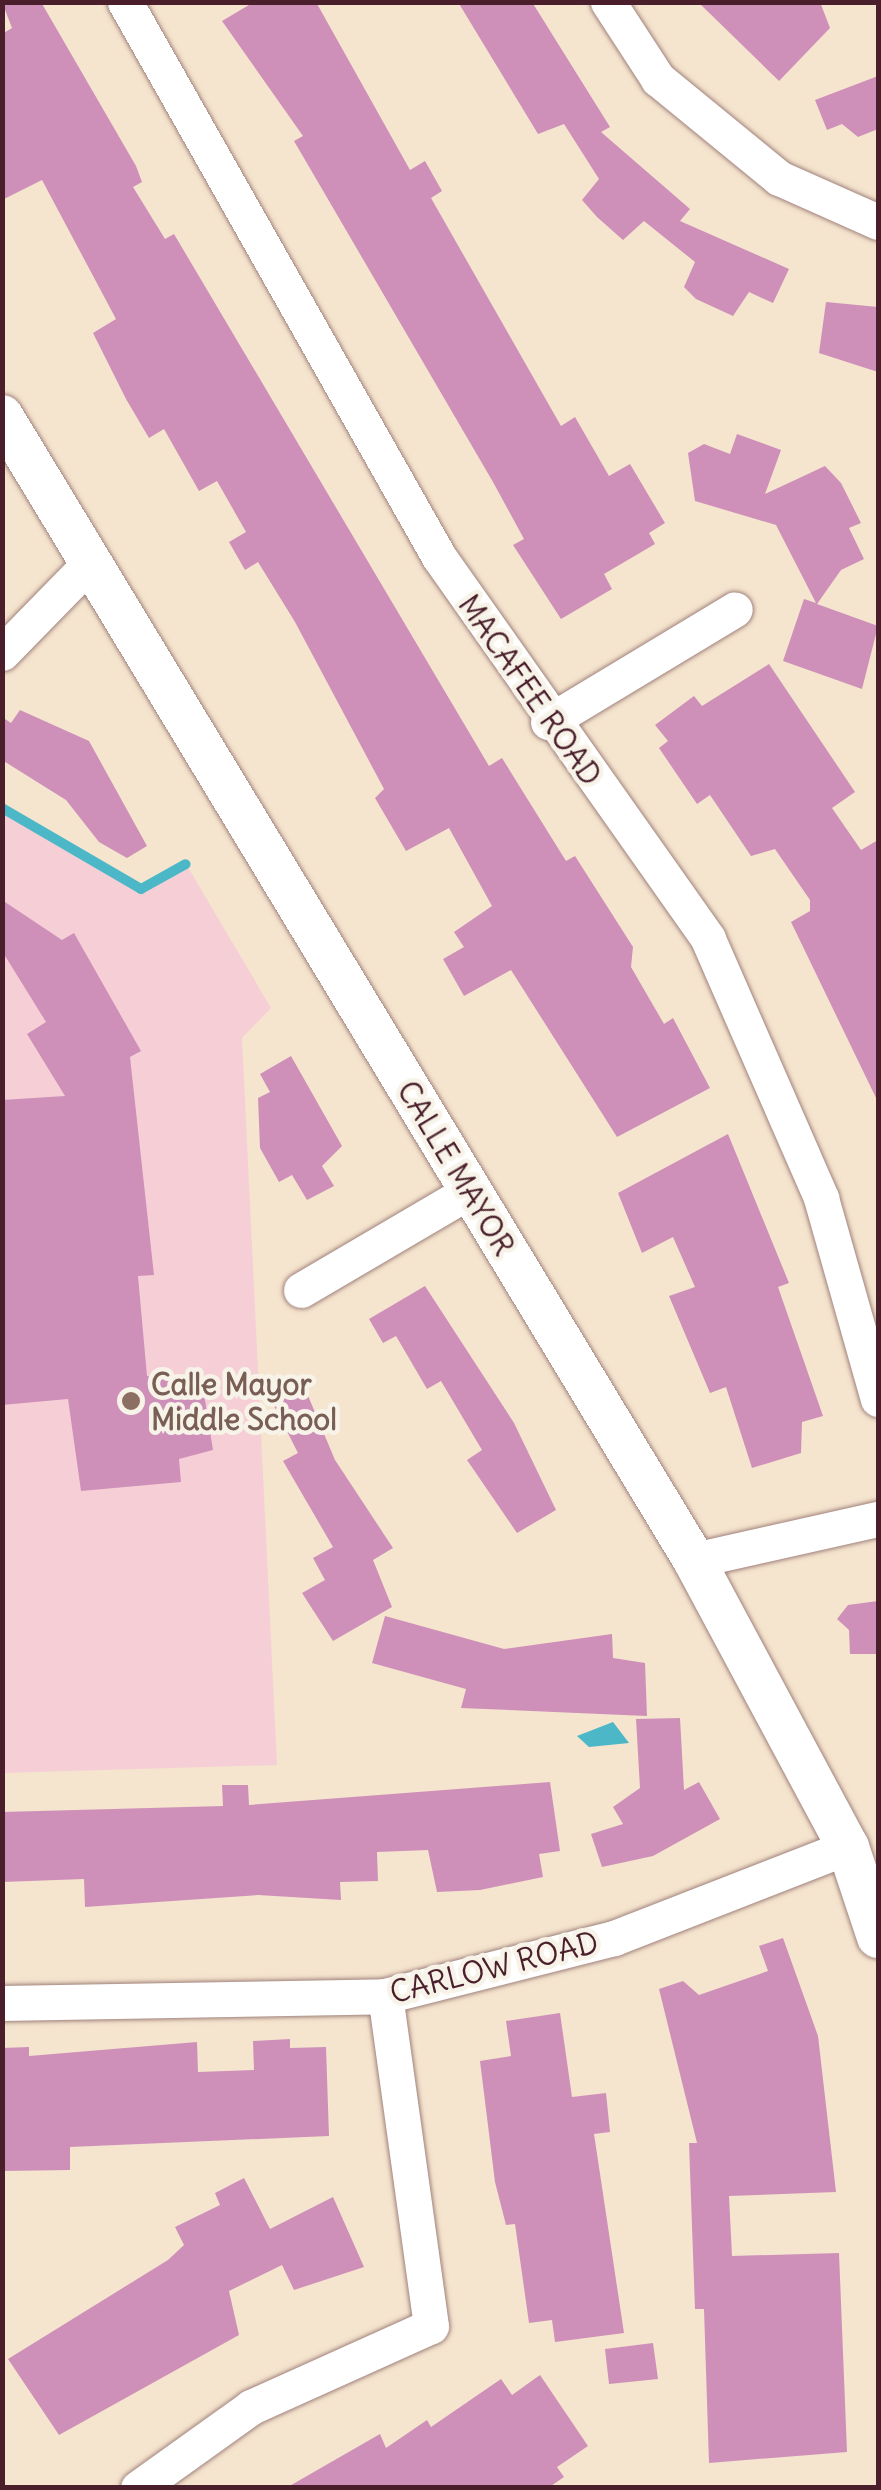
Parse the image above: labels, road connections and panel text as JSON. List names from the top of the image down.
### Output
{
  "streets": {
    "street": ["MACAFEE ROAD", "CALLE MAYOR", "CARLOW ROAD"]
  },
  "crossings": [
    ["CALLE MAYOR", "CARLOW ROAD"]
  ],
  "places": ["Calle Mayor Middle School"]
}
